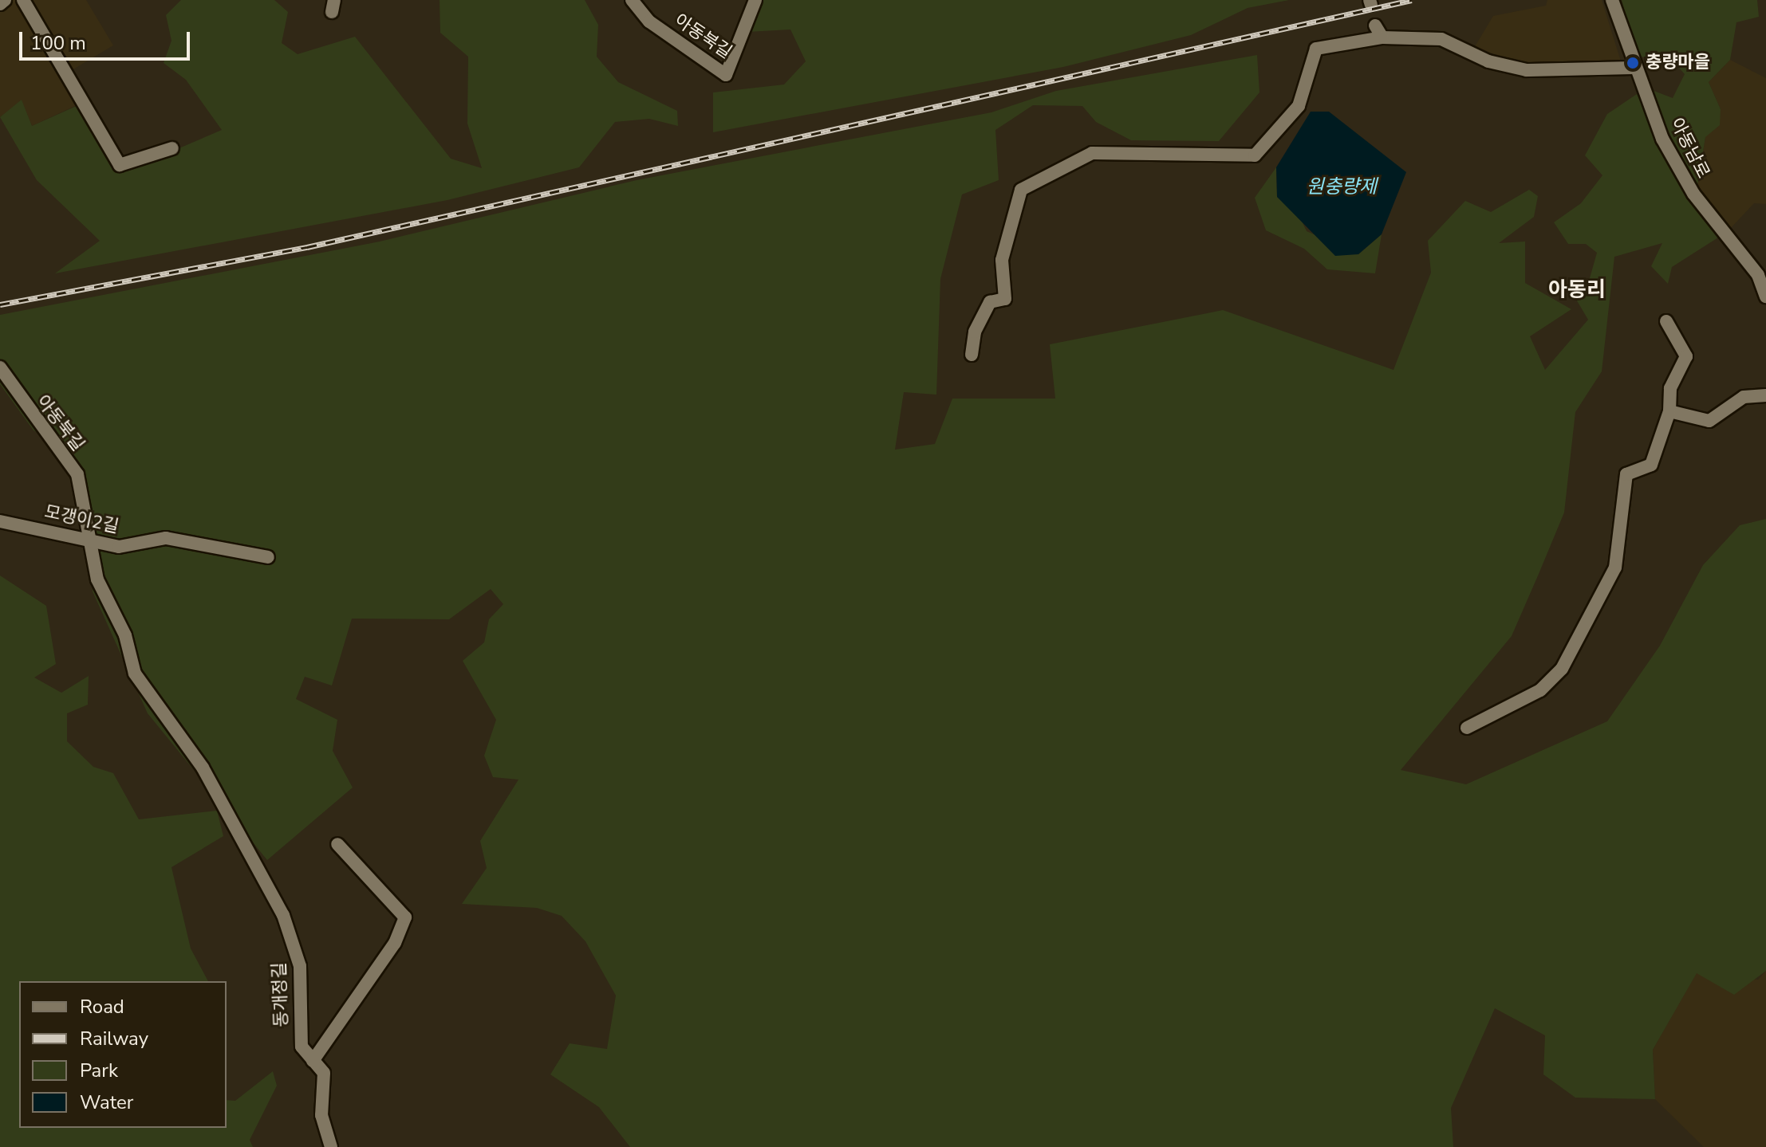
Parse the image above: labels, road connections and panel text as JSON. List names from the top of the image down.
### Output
{
  "streets": {
    "street": [
      "아동북길",
      "아동남로",
      "모갱이2길",
      "동개정길"
    ]
  },
  "crossings": [
    ["아동북길", "모갱이2길"],
    ["아동북길", "동개정길"]
  ],
  "districts": ["아동리"],
  "water": ["원충량제"],
  "places": ["충량마을"],
  "legend": [
    "Road",
    "Railway",
    "Park",
    "Water"
  ],
  "scale_bar": "100 m"
}
